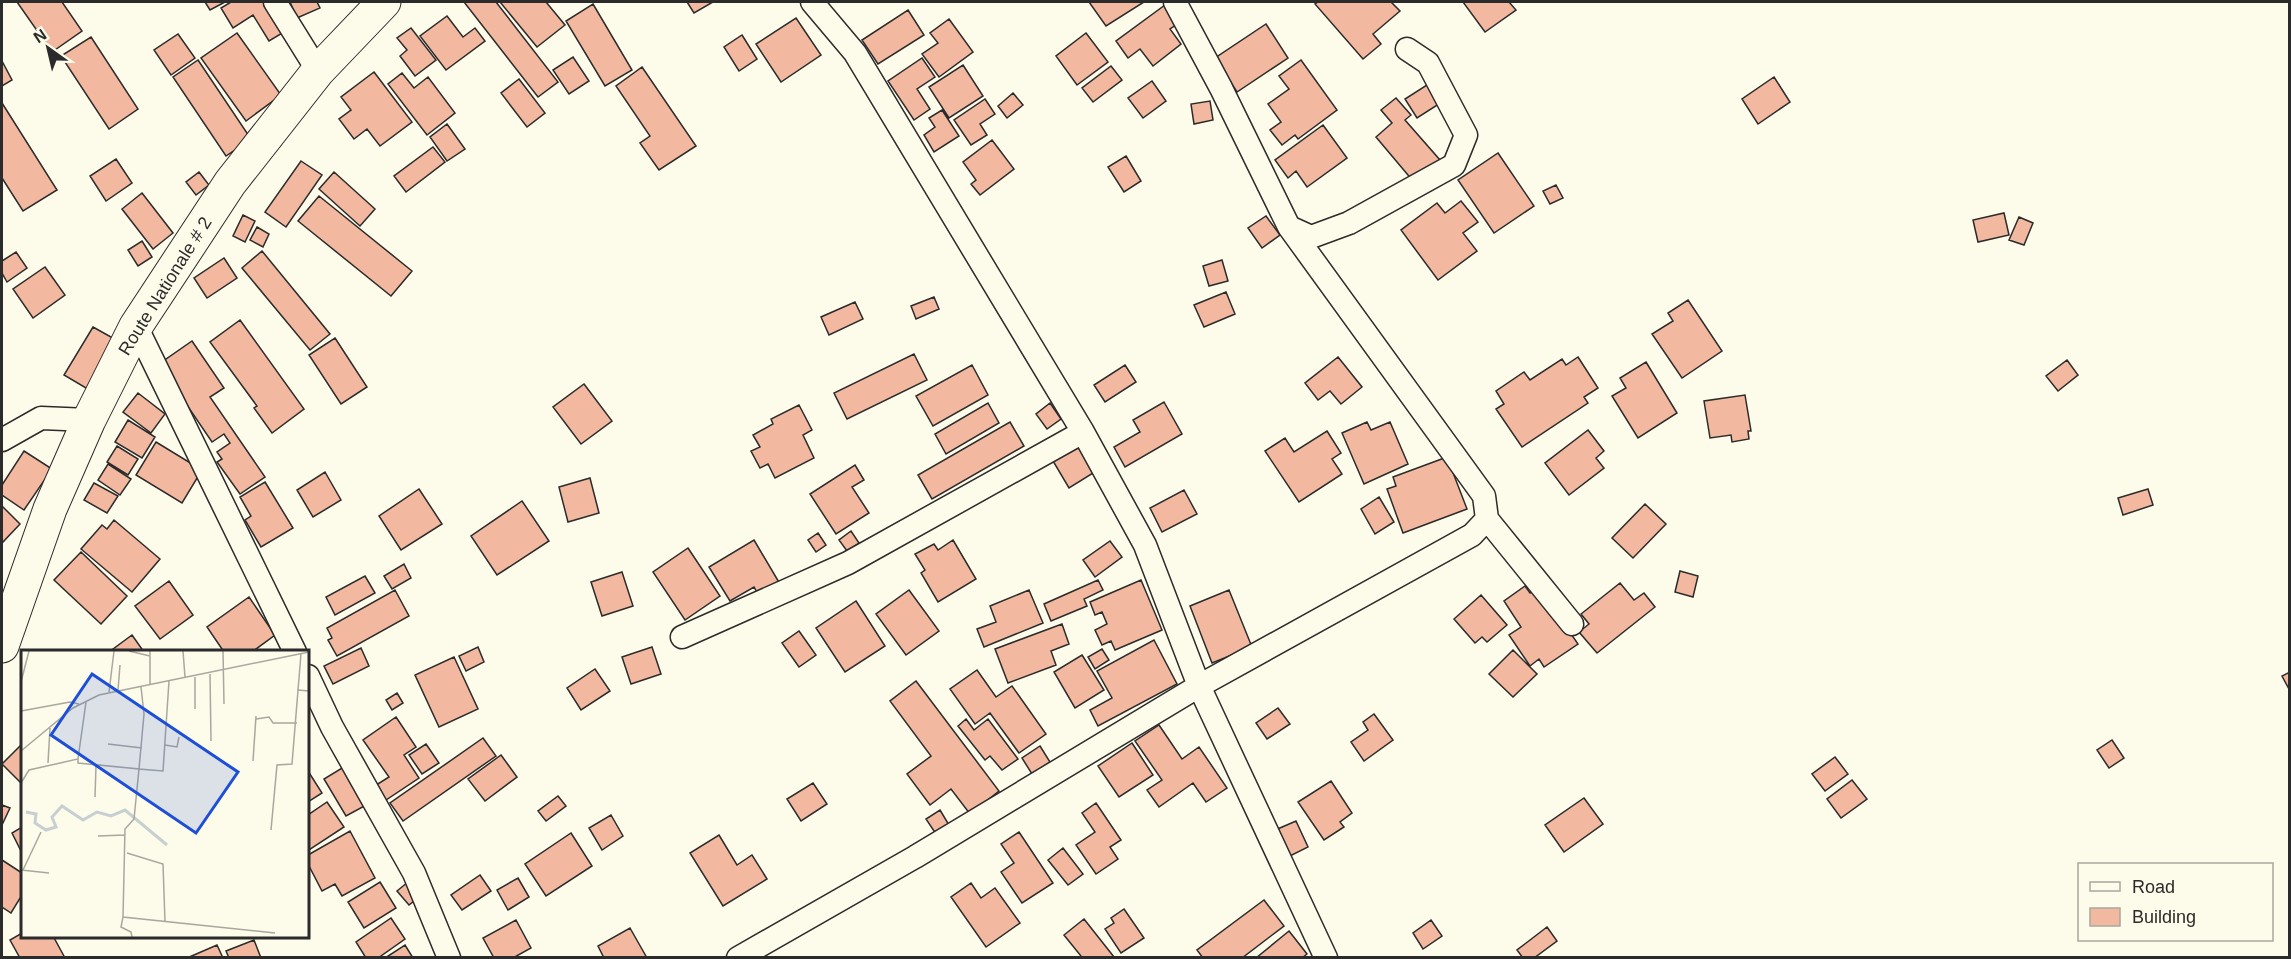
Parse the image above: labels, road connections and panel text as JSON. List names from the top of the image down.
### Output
{
  "streets": {
    "main road": ["Route Nationale # 2"]
  },
  "legend": ["Road", "Building"],
  "north": "top left"
}
